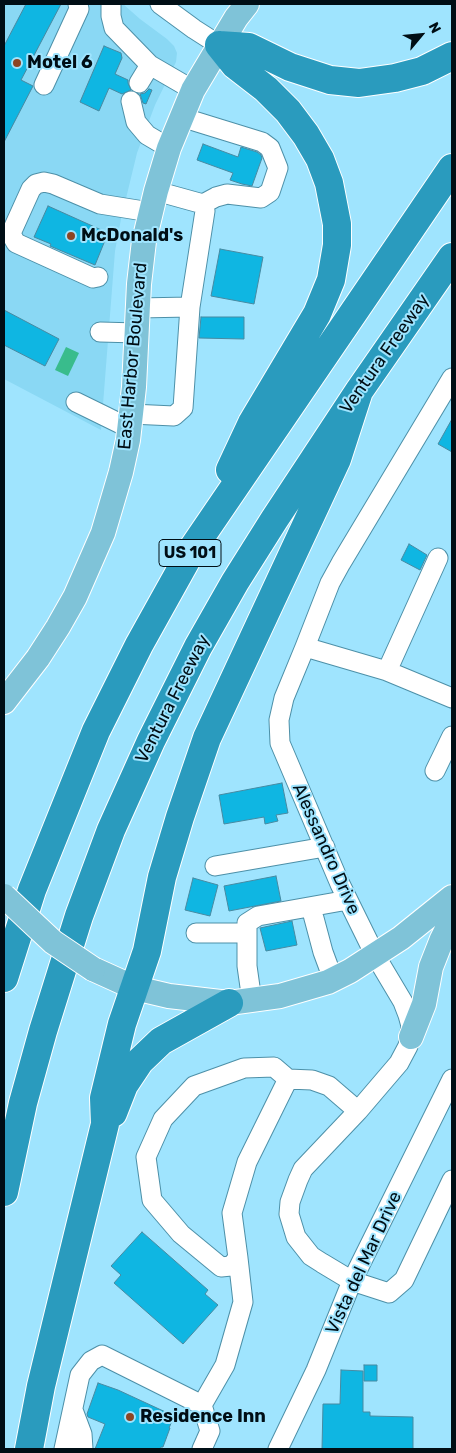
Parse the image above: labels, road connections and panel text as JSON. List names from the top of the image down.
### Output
{
  "streets": {
    "highway": ["Ventura Freeway", "US 101"],
    "main road": ["East Harbor Boulevard"],
    "street": ["Alessandro Drive", "Vista del Mar Drive"]
  },
  "places": ["Motel 6", "McDonald's", "Residence Inn"],
  "north": "top right"
}
